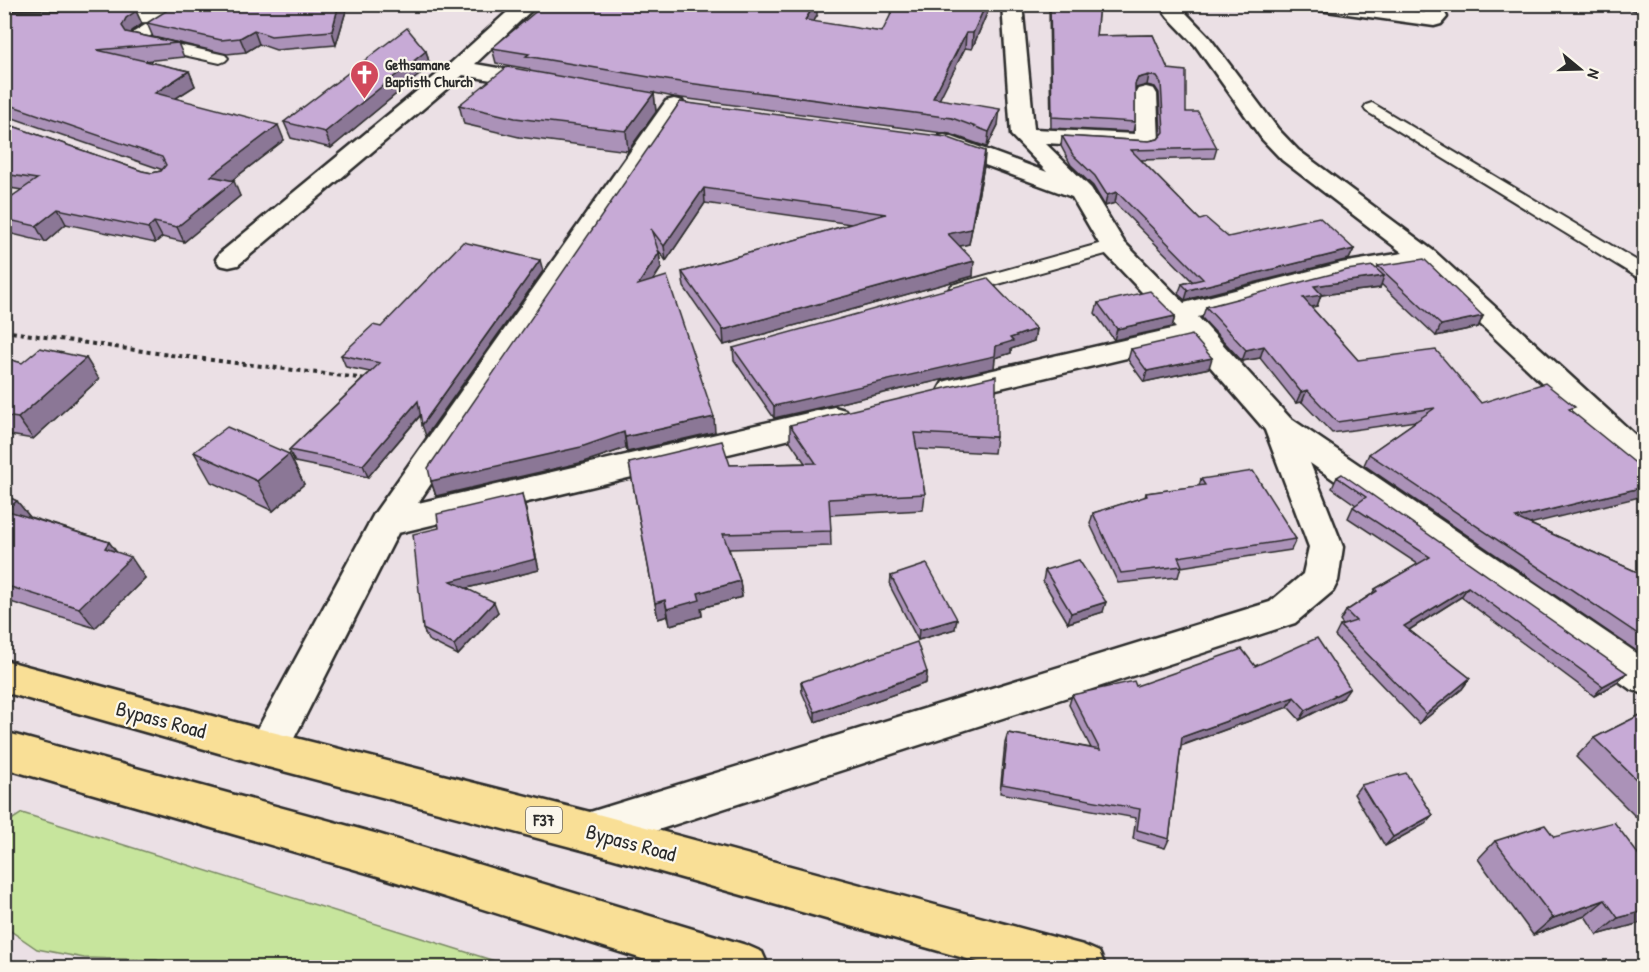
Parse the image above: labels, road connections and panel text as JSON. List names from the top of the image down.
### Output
{
  "streets": {
    "highway": ["Bypass Road", "F37"]
  },
  "places": {
    "church": ["Gethsamane Baptisth Church"]
  },
  "north": "right"
}
